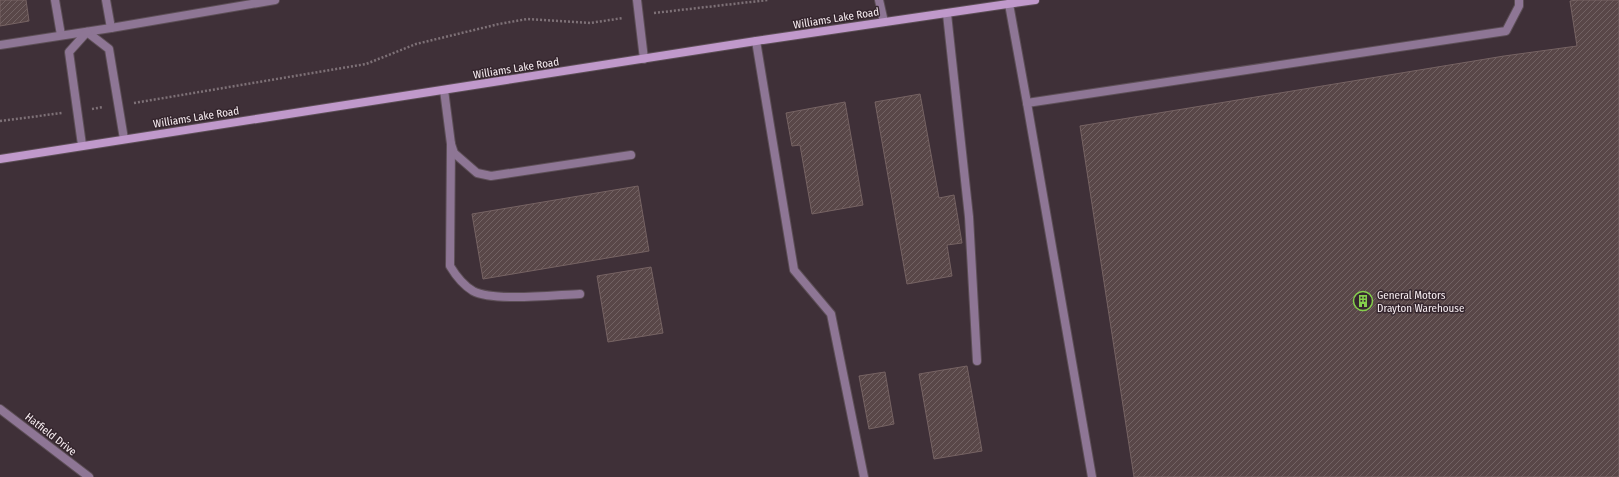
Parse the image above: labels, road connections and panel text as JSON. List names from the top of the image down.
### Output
{
  "streets": {
    "main road": ["Williams Lake Road"],
    "street": ["Hatfield Drive"]
  },
  "places": {
    "building": ["General Motors Drayton Warehouse"]
  }
}
